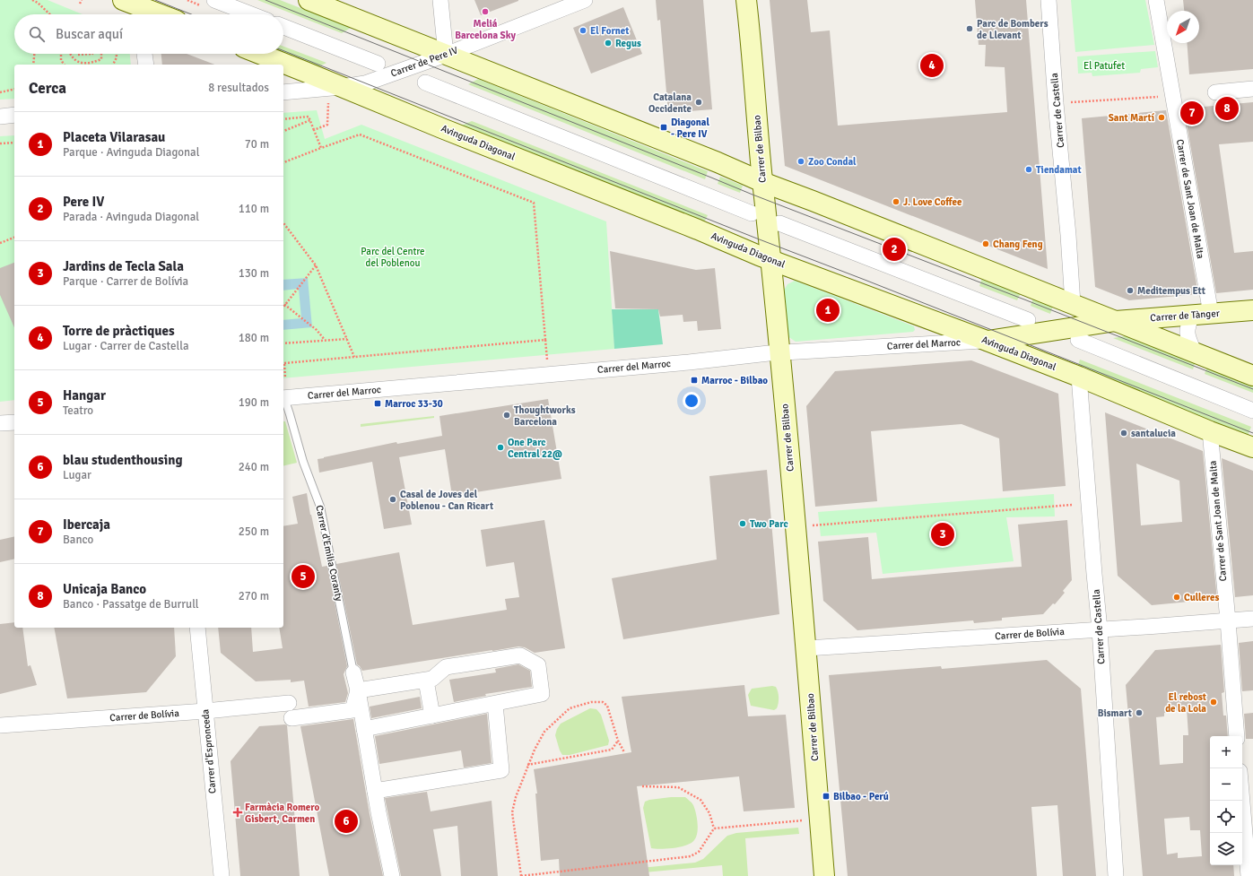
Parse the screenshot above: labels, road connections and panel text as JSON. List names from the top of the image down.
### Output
{
  "streets": {
    "street": [
      "Carrer de Pere IV",
      "Carrer de Castella",
      "Avinguda Diagonal",
      "Carrer de Bilbao",
      "Carrer de Sant Joan de Malta",
      "Carrer de Tànger",
      "Carrer del Marroc",
      "Carrer d'Emilia Coranty",
      "Carrer de Bolívia",
      "Carrer d'Espronceda"
    ]
  },
  "crossings": [
    ["Carrer de Pere IV", "Avinguda Diagonal"],
    ["Carrer de Castella", "Avinguda Diagonal"],
    ["Carrer de Castella", "Carrer de Tànger"],
    ["Carrer de Castella", "Carrer de Bolívia"],
    ["Avinguda Diagonal", "Carrer de Bilbao"],
    ["Avinguda Diagonal", "Carrer de Sant Joan de Malta"],
    ["Avinguda Diagonal", "Carrer de Tànger"],
    ["Avinguda Diagonal", "Carrer del Marroc"],
    ["Carrer de Bilbao", "Carrer del Marroc"],
    ["Carrer de Bilbao", "Carrer de Bolívia"],
    ["Carrer de Sant Joan de Malta", "Carrer de Tànger"],
    ["Carrer de Sant Joan de Malta", "Carrer de Bolívia"],
    ["Carrer de Tànger", "Carrer del Marroc"],
    ["Carrer del Marroc", "Carrer d'Emilia Coranty"],
    ["Carrer de Bolívia", "Carrer d'Espronceda"]
  ],
  "parks": ["El Patufet", "Parc del Centre del Poblenou"],
  "places": {
    "other": [
      "Meliá Barcelona Sky",
      "Parc de Bombers de Llevant",
      "El Fornet",
      "Regus",
      "Catalana Occidente",
      "Sant Martí",
      "Zoo Condal",
      "Tiendamat",
      "J. Love Coffee",
      "Chang Feng",
      "Meditempus Ett",
      "Thoughtworks Barcelona",
      "santalucia",
      "One Parc Central 22@",
      "Casal de Joves del Poblenou - Can Ricart",
      "Two Parc",
      "Culleres",
      "El rebost de la Lola",
      "Bismart"
    ],
    "transit": [
      "Diagonal - Pere IV",
      "Marroc - Bilbao",
      "Marroc 33-30",
      "Bilbao - Perú"
    ],
    "health": ["Farmàcia Romero Gisbert, Carmen"]
  },
  "north": "bottom left",
  "page": {
    "search": "Buscar aquí",
    "pins": [
      "4",
      "8",
      "7",
      "2",
      "1",
      "3",
      "5",
      "6"
    ],
    "heading": ["Cerca", "8 resultados"],
    "list": [
      {
        "mark": "1",
        "name": "Placeta Vilarasau",
        "note": "Parque · Avinguda Diagonal",
        "value": "70 m"
      },
      {
        "mark": "2",
        "name": "Pere IV",
        "note": "Parada · Avinguda Diagonal",
        "value": "110 m"
      },
      {
        "mark": "3",
        "name": "Jardins de Tecla Sala",
        "note": "Parque · Carrer de Bolívia",
        "value": "130 m"
      },
      {
        "mark": "4",
        "name": "Torre de pràctiques",
        "note": "Lugar · Carrer de Castella",
        "value": "180 m"
      },
      {
        "mark": "5",
        "name": "Hangar",
        "note": "Teatro",
        "value": "190 m"
      },
      {
        "mark": "6",
        "name": "blau studenthousing",
        "note": "Lugar",
        "value": "240 m"
      },
      {
        "mark": "7",
        "name": "Ibercaja",
        "note": "Banco",
        "value": "250 m"
      },
      {
        "mark": "8",
        "name": "Unicaja Banco",
        "note": "Banco · Passatge de Burrull",
        "value": "270 m"
      }
    ],
    "map_buttons": ["+", "−"]
  }
}
